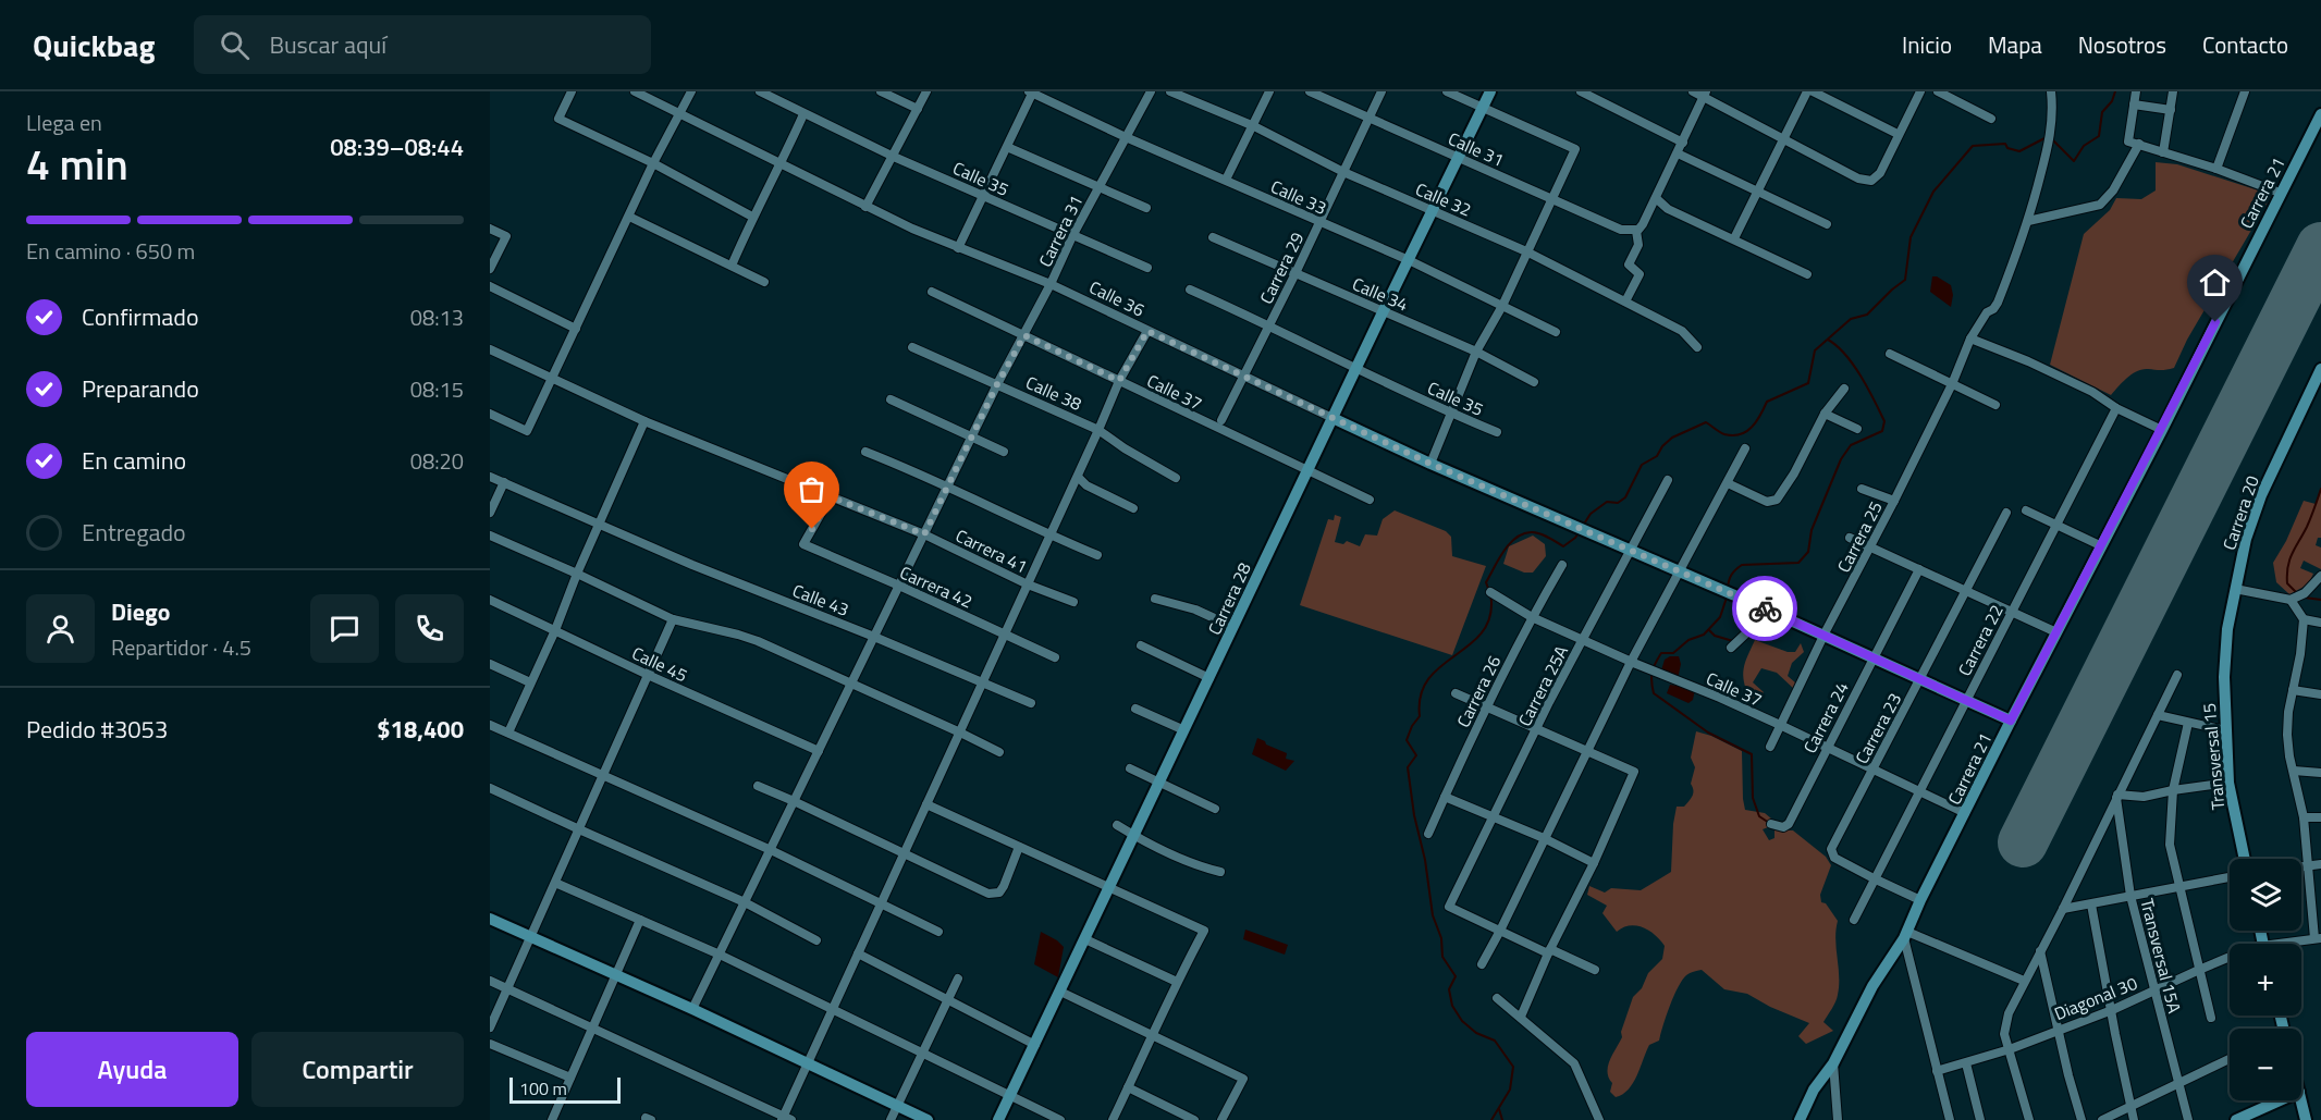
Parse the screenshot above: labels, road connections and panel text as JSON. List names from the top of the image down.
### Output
{
  "streets": {
    "street": [
      "Calle 31",
      "Calle 35",
      "Carrera 21",
      "Calle 33",
      "Calle 32",
      "Carrera 31",
      "Carrera 29",
      "Calle 34",
      "Calle 36",
      "Calle 37",
      "Calle 38",
      "Carrera 20",
      "Carrera 25",
      "Carrera 41",
      "Carrera 42",
      "Carrera 28",
      "Calle 43",
      "Carrera 22",
      "Calle 45",
      "Carrera 25A",
      "Carrera 26",
      "Carrera 24",
      "Carrera 23",
      "Transversal 15",
      "Transversal 15A",
      "Diagonal 30"
    ]
  },
  "crossings": [
    ["Calle 31", "Carrera 29"],
    ["Calle 31", "Carrera 28"],
    ["Calle 35", "Carrera 31"],
    ["Calle 35", "Carrera 29"],
    ["Calle 35", "Carrera 28"],
    ["Carrera 21", "Calle 36"],
    ["Carrera 21", "Calle 37"],
    ["Calle 33", "Carrera 31"],
    ["Calle 33", "Carrera 29"],
    ["Calle 33", "Carrera 28"],
    ["Calle 32", "Carrera 29"],
    ["Calle 32", "Carrera 28"],
    ["Carrera 31", "Calle 36"],
    ["Carrera 31", "Calle 37"],
    ["Carrera 31", "Calle 38"],
    ["Carrera 31", "Carrera 41"],
    ["Carrera 31", "Carrera 42"],
    ["Carrera 31", "Calle 43"],
    ["Carrera 31", "Calle 45"],
    ["Carrera 29", "Calle 34"],
    ["Carrera 29", "Calle 36"],
    ["Calle 34", "Carrera 28"],
    ["Calle 36", "Carrera 25"],
    ["Calle 36", "Carrera 28"],
    ["Calle 36", "Carrera 22"],
    ["Calle 36", "Carrera 25A"],
    ["Calle 36", "Carrera 24"],
    ["Calle 36", "Carrera 23"],
    ["Calle 37", "Carrera 25"],
    ["Calle 37", "Carrera 28"],
    ["Calle 37", "Carrera 22"],
    ["Calle 37", "Carrera 25A"],
    ["Calle 37", "Carrera 26"],
    ["Calle 37", "Carrera 24"],
    ["Calle 37", "Carrera 23"],
    ["Carrera 20", "Transversal 15"],
    ["Carrera 41", "Carrera 42"],
    ["Carrera 22", "Carrera 23"],
    ["Transversal 15A", "Diagonal 30"]
  ],
  "scale_bar": "100 m",
  "page": {
    "header": "Quickbag",
    "search": "Buscar aquí",
    "nav": [
      "Inicio",
      "Mapa",
      "Nosotros",
      "Contacto"
    ],
    "heading": ["4 min", "Llega en", "08:39–08:44"],
    "panel": [
      "Diego",
      "Repartidor · 4.5",
      "Pedido #3053",
      "$18,400"
    ],
    "bar": "En camino · 650 m",
    "list": [
      ["Confirmado", "08:13"],
      ["Preparando", "08:15"],
      ["En camino", "08:20"],
      "Entregado"
    ],
    "map_buttons": ["+", "−"],
    "buttons": ["Ayuda", "Compartir"],
    "scale": "100 m"
  }
}
